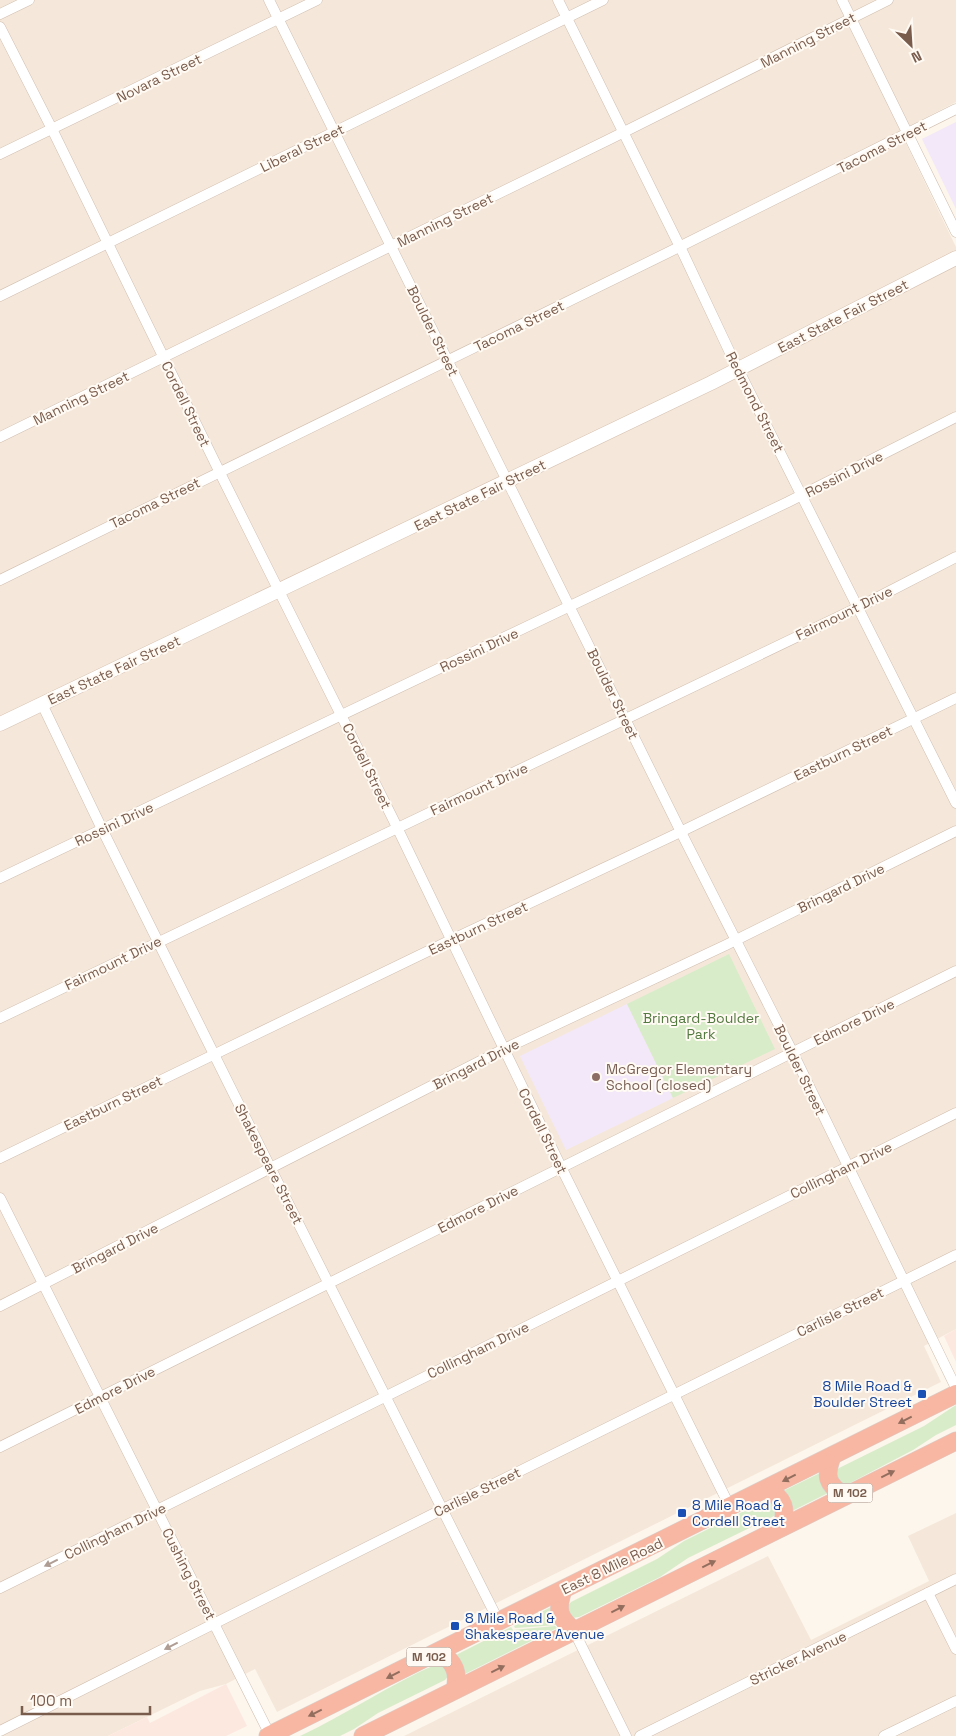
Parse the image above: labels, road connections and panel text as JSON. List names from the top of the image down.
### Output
{
  "streets": {
    "highway": ["M 102", "East 8 Mile Road"],
    "street": [
      "Manning Street",
      "Novara Street",
      "Tacoma Street",
      "Liberal Street",
      "East State Fair Street",
      "Boulder Street",
      "Redmond Street",
      "Cordell Street",
      "Rossini Drive",
      "Fairmount Drive",
      "Eastburn Street",
      "Bringard Drive",
      "Edmore Drive",
      "Shakespeare Street",
      "Collingham Drive",
      "Carlisle Street",
      "Cushing Street",
      "Stricker Avenue"
    ]
  },
  "crossings": [
    ["Manning Street", "Boulder Street"],
    ["Manning Street", "Redmond Street"],
    ["Manning Street", "Cordell Street"],
    ["Novara Street", "Boulder Street"],
    ["Novara Street", "Cordell Street"],
    ["Tacoma Street", "Boulder Street"],
    ["Tacoma Street", "Redmond Street"],
    ["Tacoma Street", "Cordell Street"],
    ["Liberal Street", "Boulder Street"],
    ["Liberal Street", "Redmond Street"],
    ["Liberal Street", "Cordell Street"],
    ["East State Fair Street", "Boulder Street"],
    ["East State Fair Street", "Redmond Street"],
    ["East State Fair Street", "Cordell Street"],
    ["East State Fair Street", "Shakespeare Street"],
    ["Boulder Street", "Rossini Drive"],
    ["Boulder Street", "Fairmount Drive"],
    ["Boulder Street", "Eastburn Street"],
    ["Boulder Street", "Bringard Drive"],
    ["Boulder Street", "Edmore Drive"],
    ["Boulder Street", "Collingham Drive"],
    ["Boulder Street", "Carlisle Street"],
    ["Redmond Street", "Rossini Drive"],
    ["Redmond Street", "Fairmount Drive"],
    ["Redmond Street", "Eastburn Street"],
    ["Cordell Street", "Rossini Drive"],
    ["Cordell Street", "Fairmount Drive"],
    ["Cordell Street", "Eastburn Street"],
    ["Cordell Street", "Bringard Drive"],
    ["Cordell Street", "Edmore Drive"],
    ["Cordell Street", "Collingham Drive"],
    ["Cordell Street", "Carlisle Street"],
    ["Cordell Street", "East 8 Mile Road"],
    ["Rossini Drive", "Shakespeare Street"],
    ["Fairmount Drive", "Shakespeare Street"],
    ["Eastburn Street", "Shakespeare Street"],
    ["Bringard Drive", "Shakespeare Street"],
    ["Bringard Drive", "Cushing Street"],
    ["Edmore Drive", "Shakespeare Street"],
    ["Edmore Drive", "Cushing Street"],
    ["Shakespeare Street", "Collingham Drive"],
    ["Shakespeare Street", "Carlisle Street"],
    ["Shakespeare Street", "East 8 Mile Road"],
    ["Collingham Drive", "Cushing Street"],
    ["Carlisle Street", "Cushing Street"],
    ["East 8 Mile Road", "Cushing Street"]
  ],
  "parks": ["Bringard-Boulder Park"],
  "places": {
    "other": ["McGregor Elementary School (closed)"],
    "transit": ["8 Mile Road & Boulder Street", "8 Mile Road & Cordell Street", "8 Mile Road & Shakespeare Avenue"]
  },
  "scale_bar": "100 m",
  "north": "bottom right"
}
